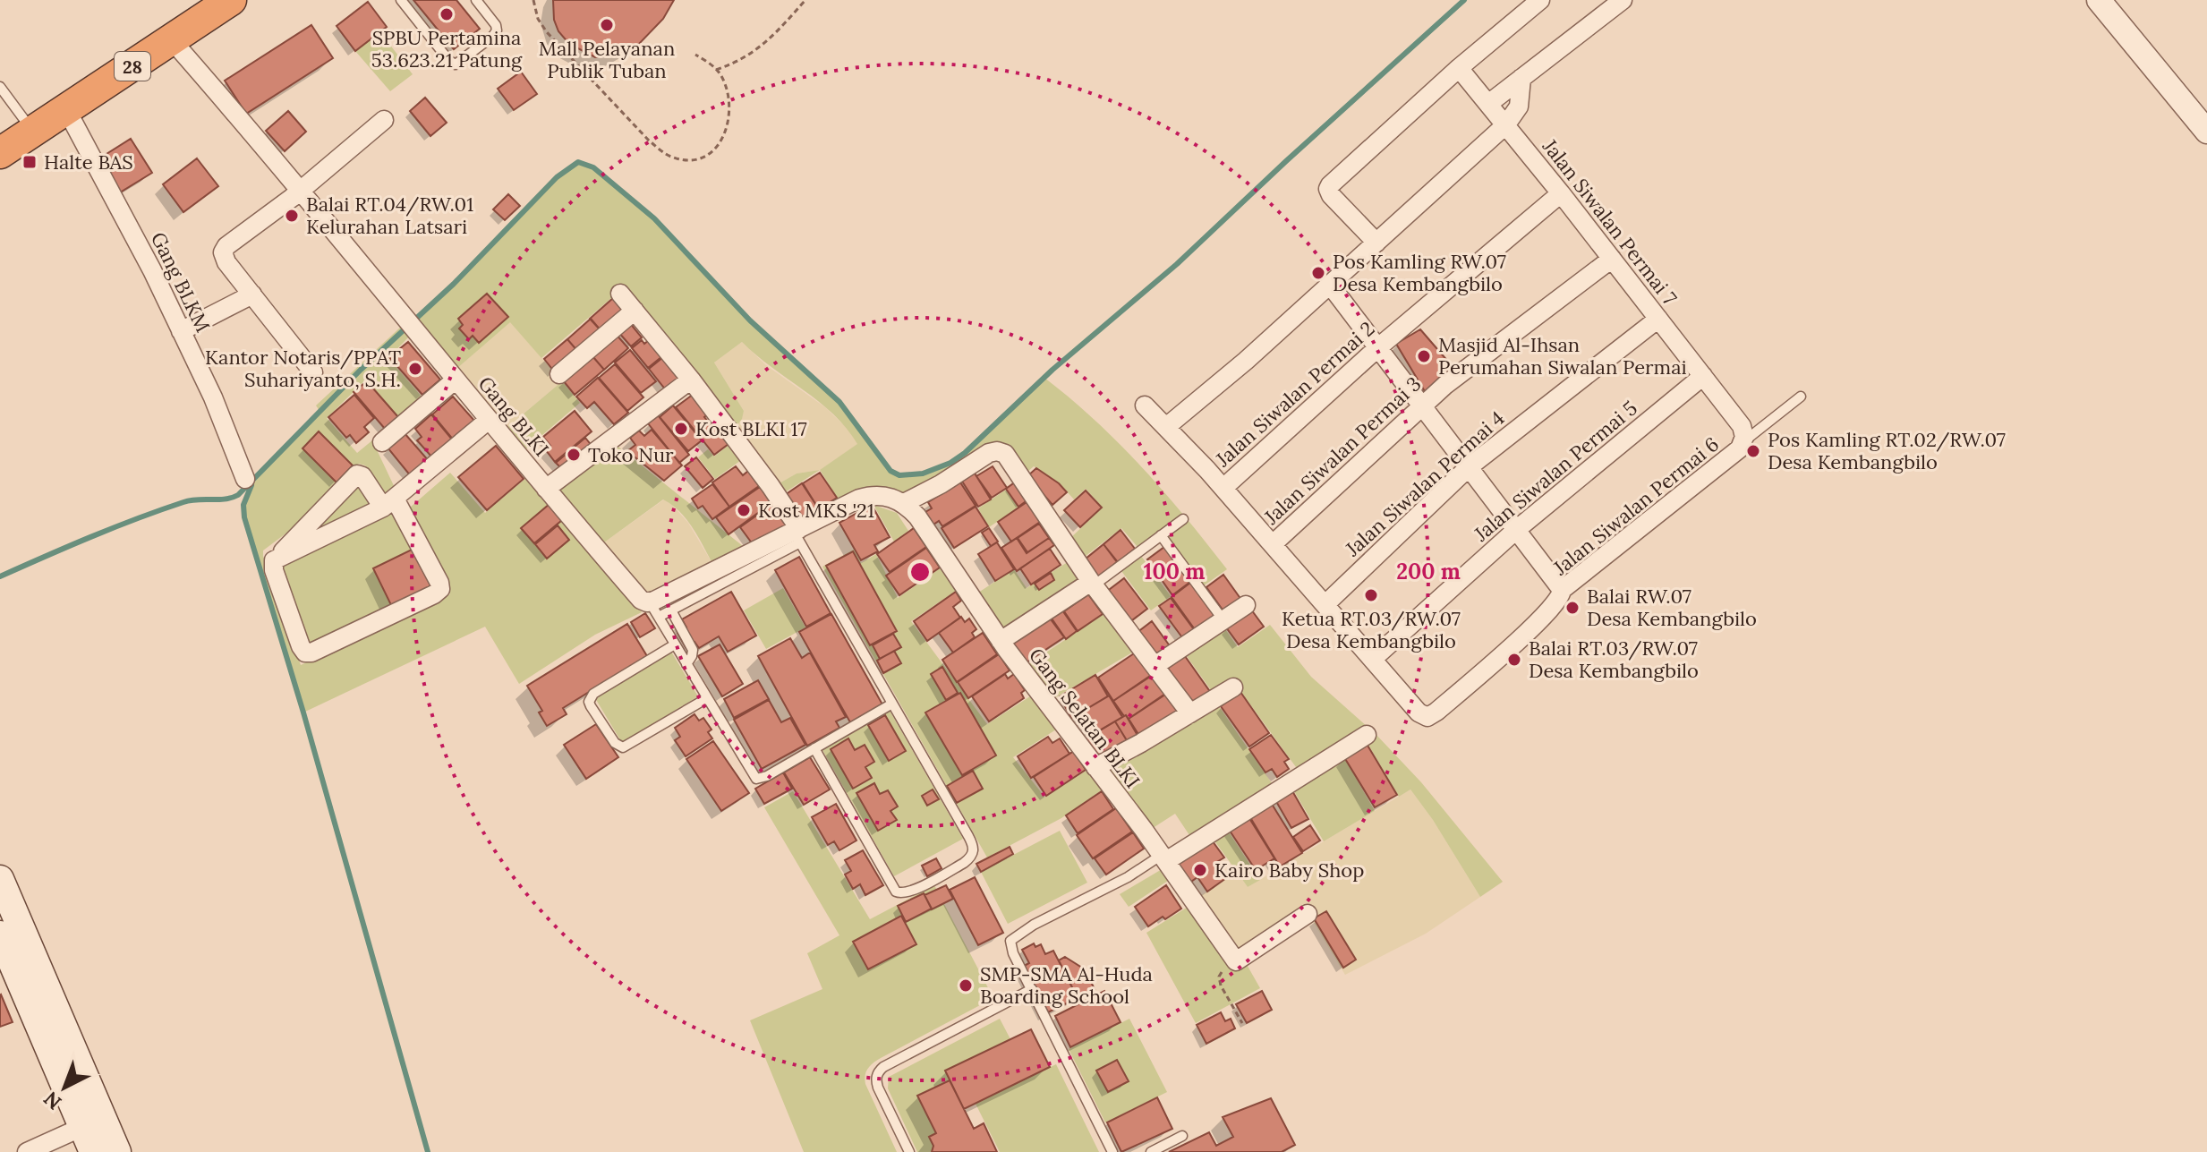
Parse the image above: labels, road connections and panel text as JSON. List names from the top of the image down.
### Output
{
  "streets": {
    "highway": ["28"],
    "street": [
      "Jalan Siwalan Permai 7",
      "Gang BLKM",
      "Jalan Siwalan Permai 2",
      "Gang BLKI",
      "Jalan Siwalan Permai 3",
      "Jalan Siwalan Permai 5",
      "Jalan Siwalan Permai 4",
      "Jalan Siwalan Permai 6",
      "Gang Selatan BLKI"
    ]
  },
  "crossings": [
    ["28", "Gang BLKM"],
    ["28", "Gang BLKI"],
    ["Jalan Siwalan Permai 7", "Jalan Siwalan Permai 2"],
    ["Jalan Siwalan Permai 7", "Jalan Siwalan Permai 3"],
    ["Jalan Siwalan Permai 7", "Jalan Siwalan Permai 5"],
    ["Jalan Siwalan Permai 7", "Jalan Siwalan Permai 4"],
    ["Jalan Siwalan Permai 7", "Jalan Siwalan Permai 6"],
    ["Jalan Siwalan Permai 5", "Jalan Siwalan Permai 6"]
  ],
  "places": {
    "other": [
      "SPBU Pertamina 53.623.21 Patung",
      "Mall Pelayanan Publik Tuban",
      "Balai RT.04/RW.01 Kelurahan Latsari",
      "Pos Kamling RW.07 Desa Kembangbilo",
      "Masjid Al-Ihsan Perumahan Siwalan Permai",
      "Kantor Notaris/PPAT Suhariyanto, S.H.",
      "Kost BLKI 17",
      "Pos Kamling RT.02/RW.07 Desa Kembangbilo",
      "Toko Nur",
      "Kost MKS '21",
      "Ketua RT.03/RW.07 Desa Kembangbilo",
      "Balai RW.07 Desa Kembangbilo",
      "Balai RT.03/RW.07 Desa Kembangbilo",
      "Kairo Baby Shop",
      "SMP-SMA Al-Huda Boarding School"
    ],
    "transit": ["Halte BAS"]
  },
  "north": "bottom left",
  "rings": ["100 m", "200 m"]
}
